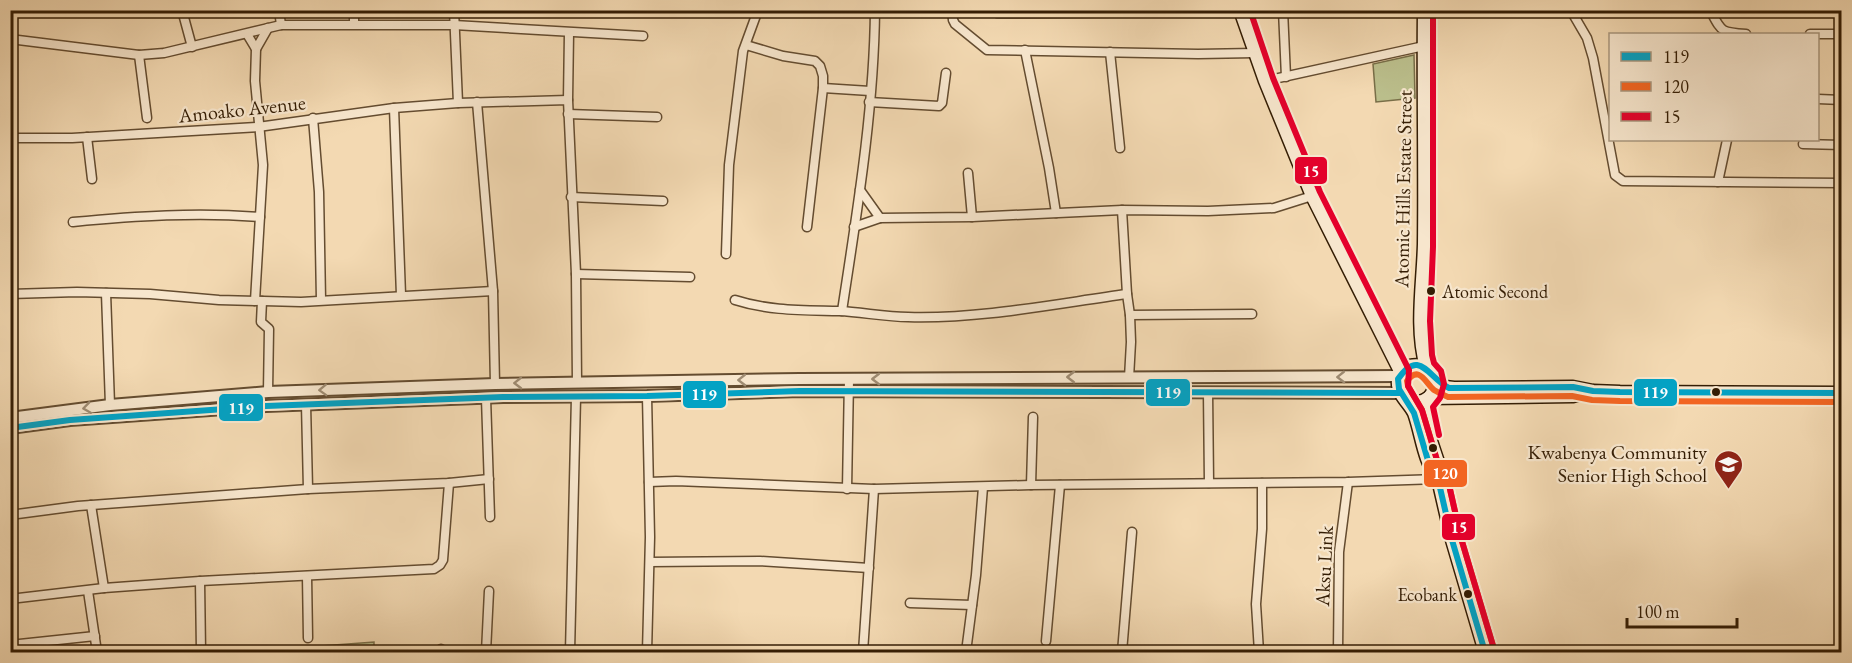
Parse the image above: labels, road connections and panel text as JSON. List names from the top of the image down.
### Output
{
  "streets": {
    "main road": ["Atomic Hills Estate Street"],
    "street": ["Amoako Avenue", "Aksu Link"]
  },
  "places": {
    "other": ["Atomic Second", "Ecobank"],
    "school or university": ["Kwabenya Community Senior High School"]
  },
  "lines": ["transit line 15", "transit line 119", "transit line 120"],
  "legend": ["119", "120", "15"],
  "scale_bar": "100 m"
}
